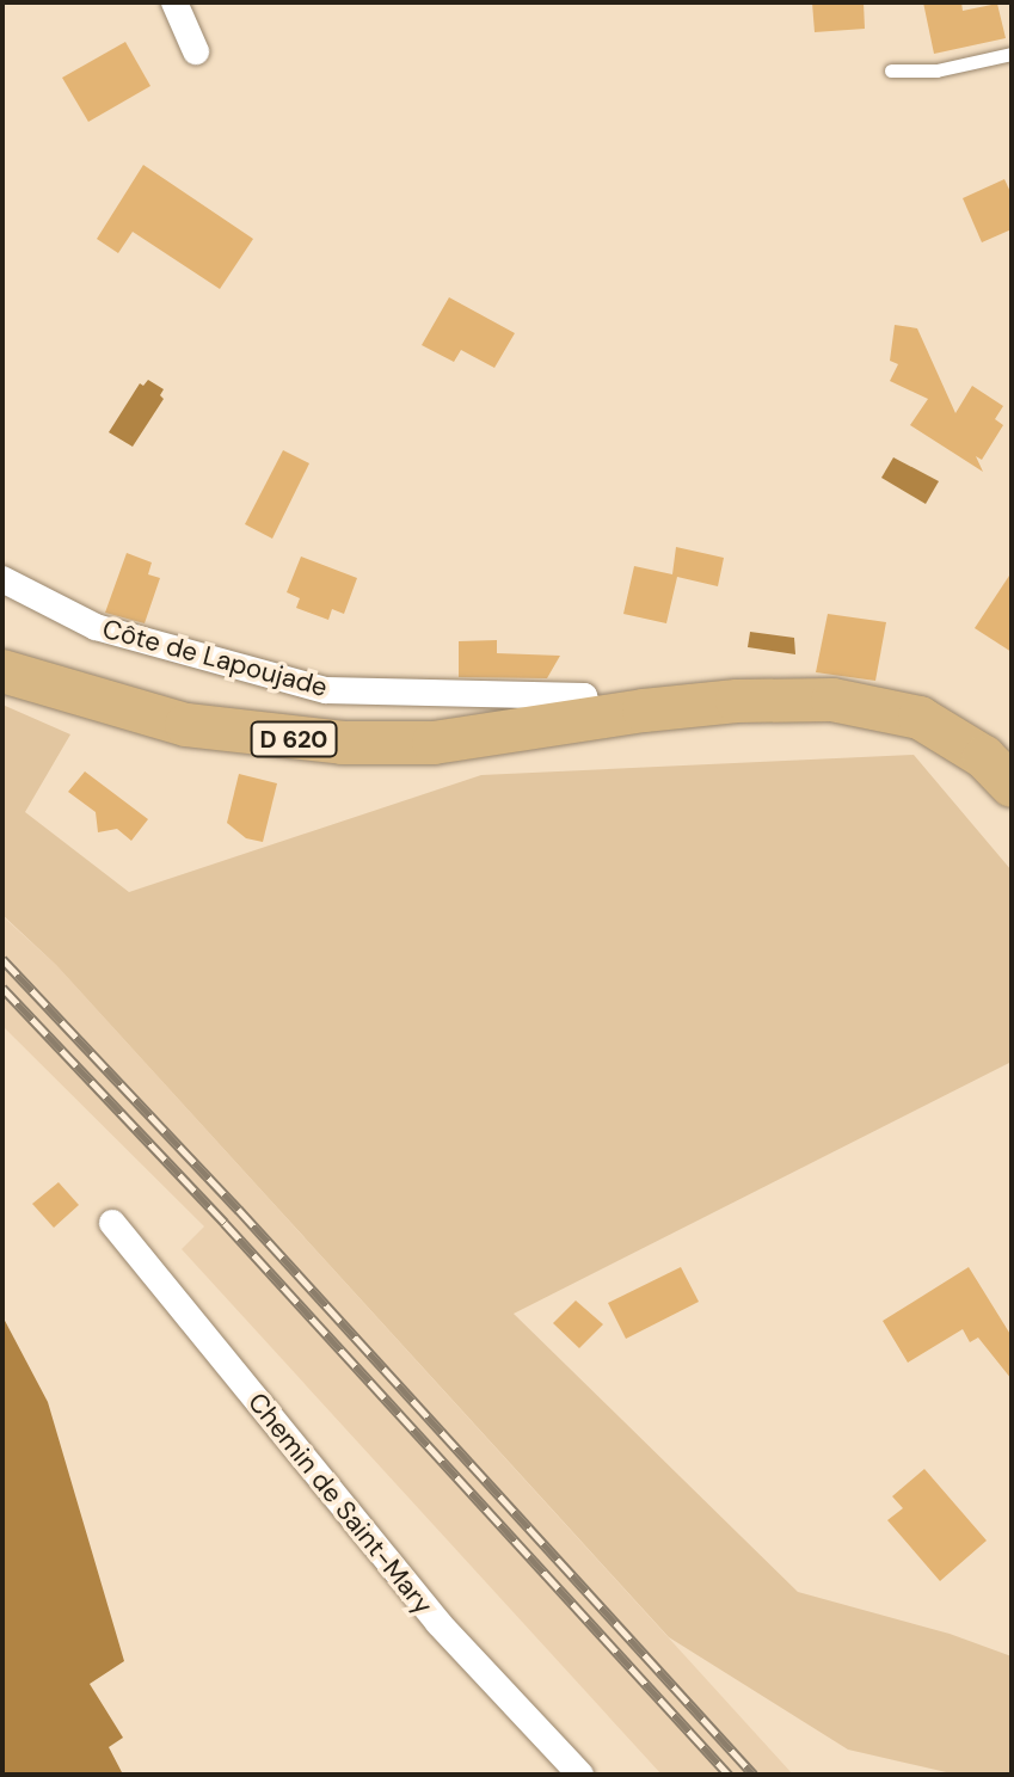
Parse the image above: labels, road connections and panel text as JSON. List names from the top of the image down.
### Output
{
  "streets": {
    "main road": ["D 620"],
    "street": ["Côte de Lapoujade", "Chemin de Saint-Mary"]
  },
  "crossings": [
    ["Côte de Lapoujade", "D 620"]
  ]
}
